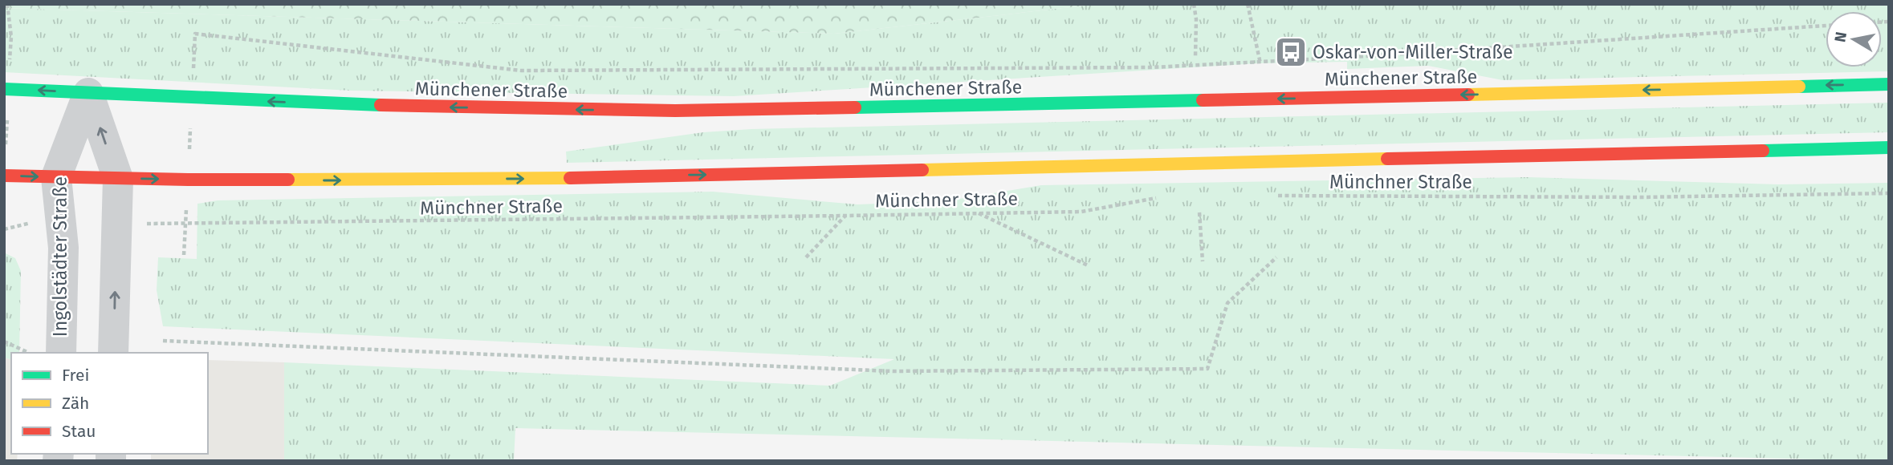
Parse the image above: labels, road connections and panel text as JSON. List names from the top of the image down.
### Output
{
  "streets": {
    "main road": ["Münchener Straße"],
    "street": ["Ingolstädter Straße"],
    "path": ["Münchner Straße"]
  },
  "crossings": [
    ["Münchener Straße", "Ingolstädter Straße"]
  ],
  "places": {
    "bus stop": ["Oskar-von-Miller-Straße"]
  },
  "legend": ["Frei", "Zäh", "Stau"],
  "north": "left"
}
